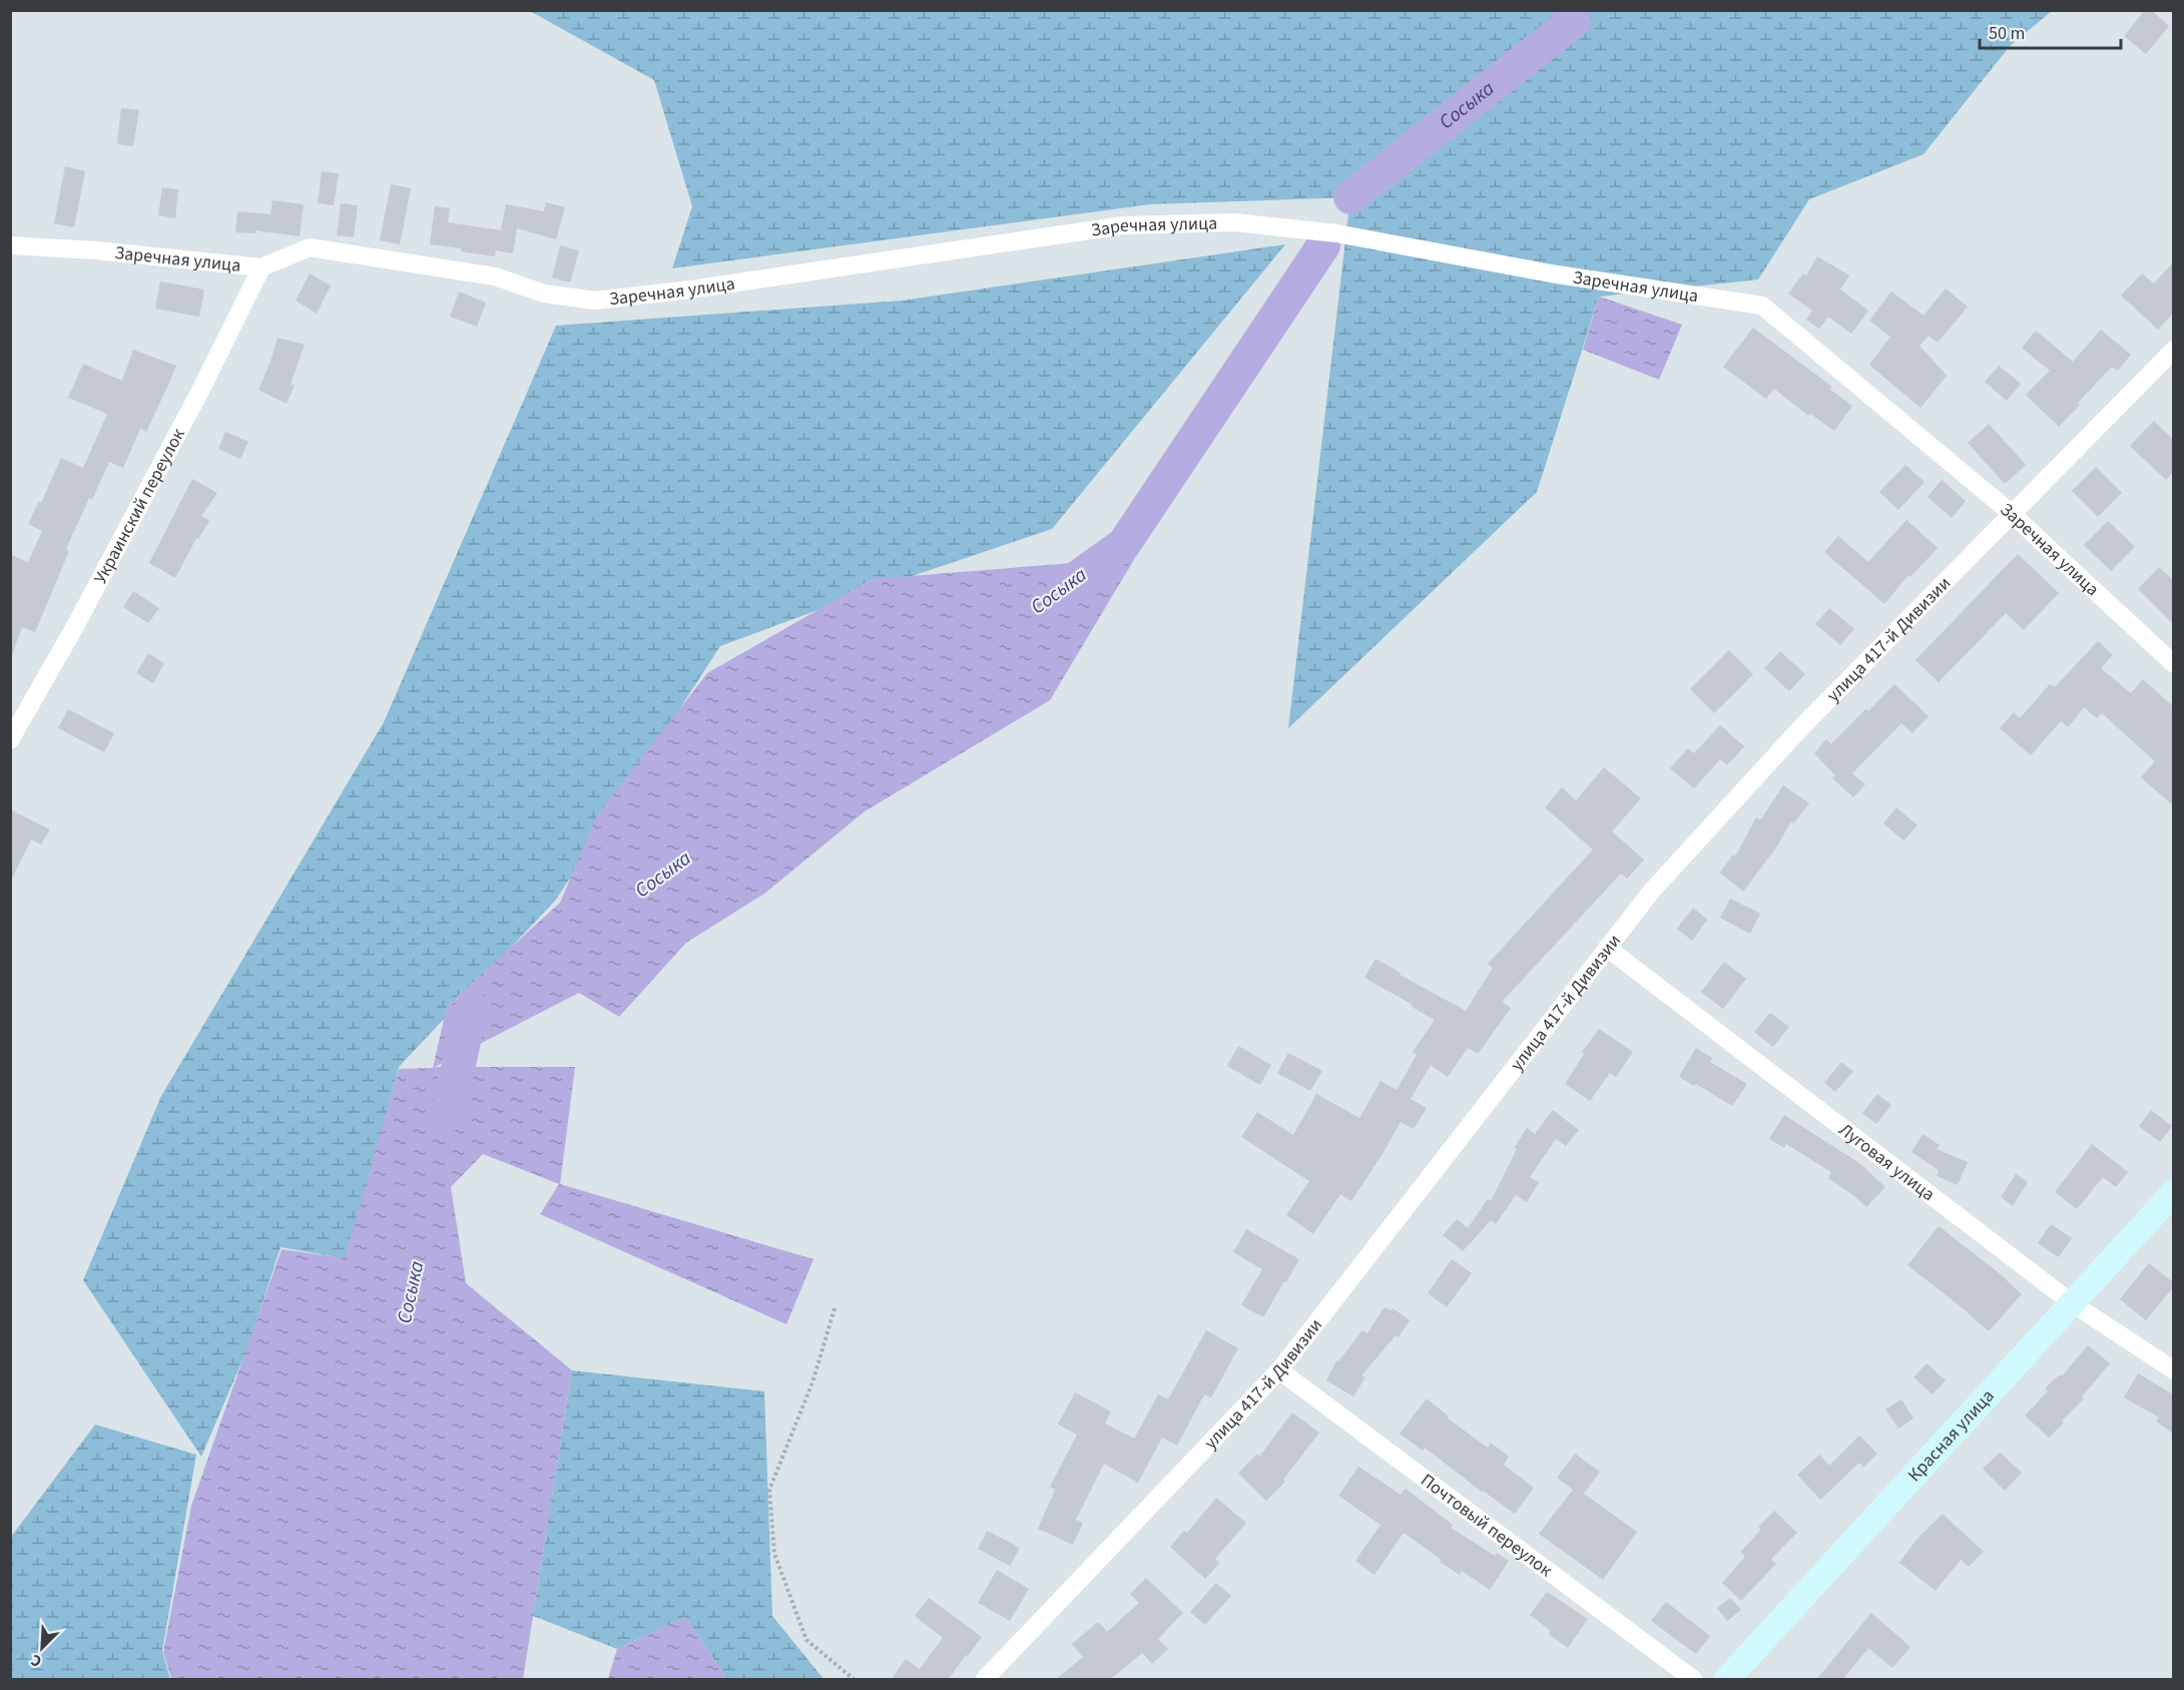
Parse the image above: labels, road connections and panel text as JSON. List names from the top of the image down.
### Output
{
  "streets": {
    "street": [
      "Заречная улица",
      "Украинский переулок",
      "улица 417-й Дивизии",
      "Луговая улица",
      "Красная улица",
      "Почтовый переулок"
    ]
  },
  "crossings": [
    ["Заречная улица", "Украинский переулок"],
    ["Заречная улица", "улица 417-й Дивизии"],
    ["улица 417-й Дивизии", "Луговая улица"],
    ["улица 417-й Дивизии", "Почтовый переулок"],
    ["Луговая улица", "Красная улица"]
  ],
  "water": ["Сосыка"],
  "scale_bar": "50 m",
  "north": "bottom left"
}
